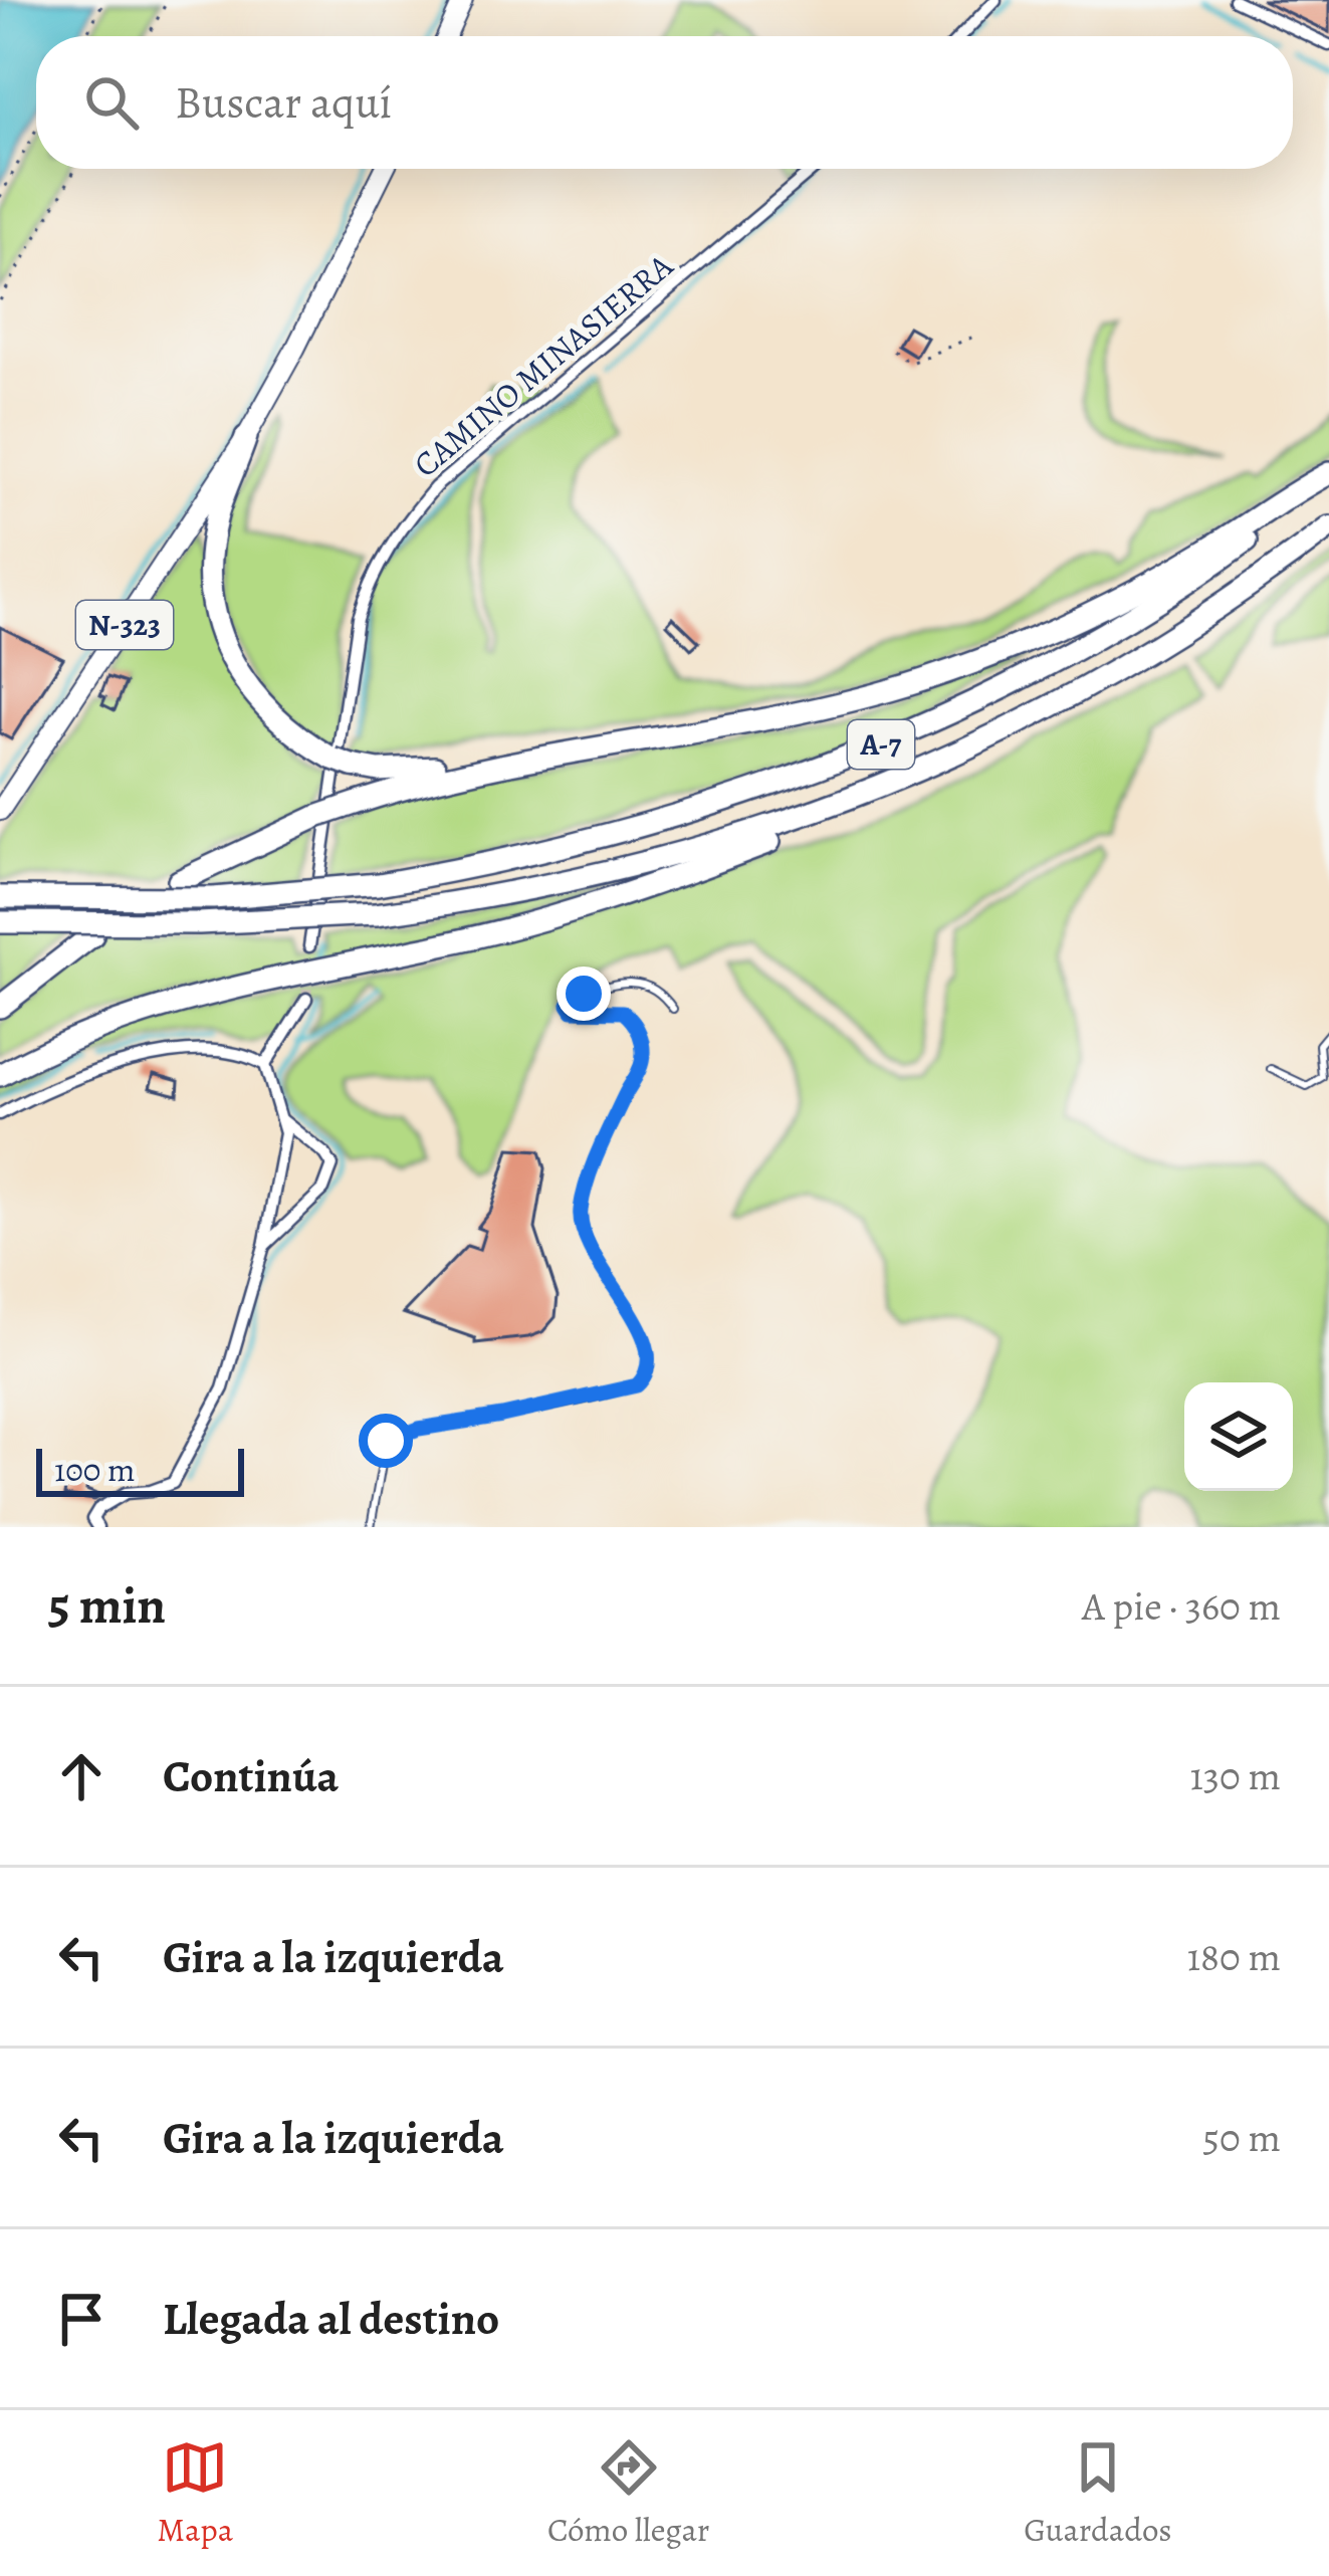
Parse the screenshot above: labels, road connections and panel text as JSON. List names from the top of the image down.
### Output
{
  "streets": {
    "highway": ["N-323", "A-7"],
    "street": ["CAMINO MINASIERRA"]
  },
  "scale_bar": "100 m",
  "page": {
    "search": "Buscar aquí",
    "scale": "100 m",
    "heading": ["5 min", "A pie · 360 m"],
    "list": [
      ["Continúa", "130 m"],
      ["Gira a la izquierda", "180 m"],
      ["Gira a la izquierda", "50 m"],
      "Llegada al destino"
    ],
    "nav": ["Mapa", "Cómo llegar", "Guardados"]
  }
}
